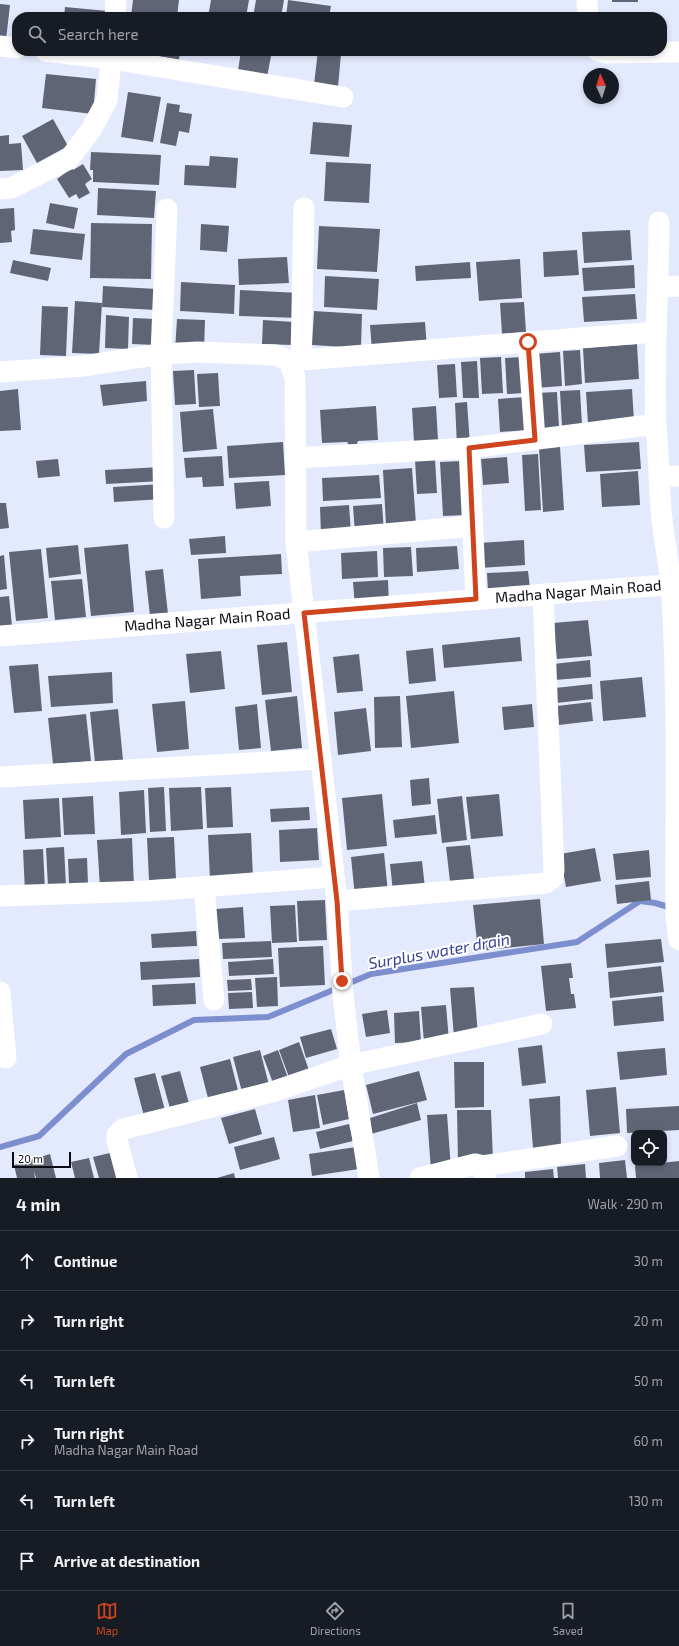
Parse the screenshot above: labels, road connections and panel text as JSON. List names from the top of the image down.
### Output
{
  "streets": {
    "street": ["Madha Nagar Main Road"]
  },
  "water": ["Surplus water drain"],
  "scale_bar": "20 m",
  "north": "top",
  "page": {
    "search": "Search here",
    "scale": "20 m",
    "heading": ["4 min", "Walk · 290 m"],
    "list": [
      ["Continue", "30 m"],
      ["Turn right", "20 m"],
      ["Turn left", "50 m"],
      ["Turn right", "Madha Nagar Main Road", "60 m"],
      ["Turn left", "130 m"],
      "Arrive at destination"
    ],
    "nav": ["Map", "Directions", "Saved"]
  }
}
